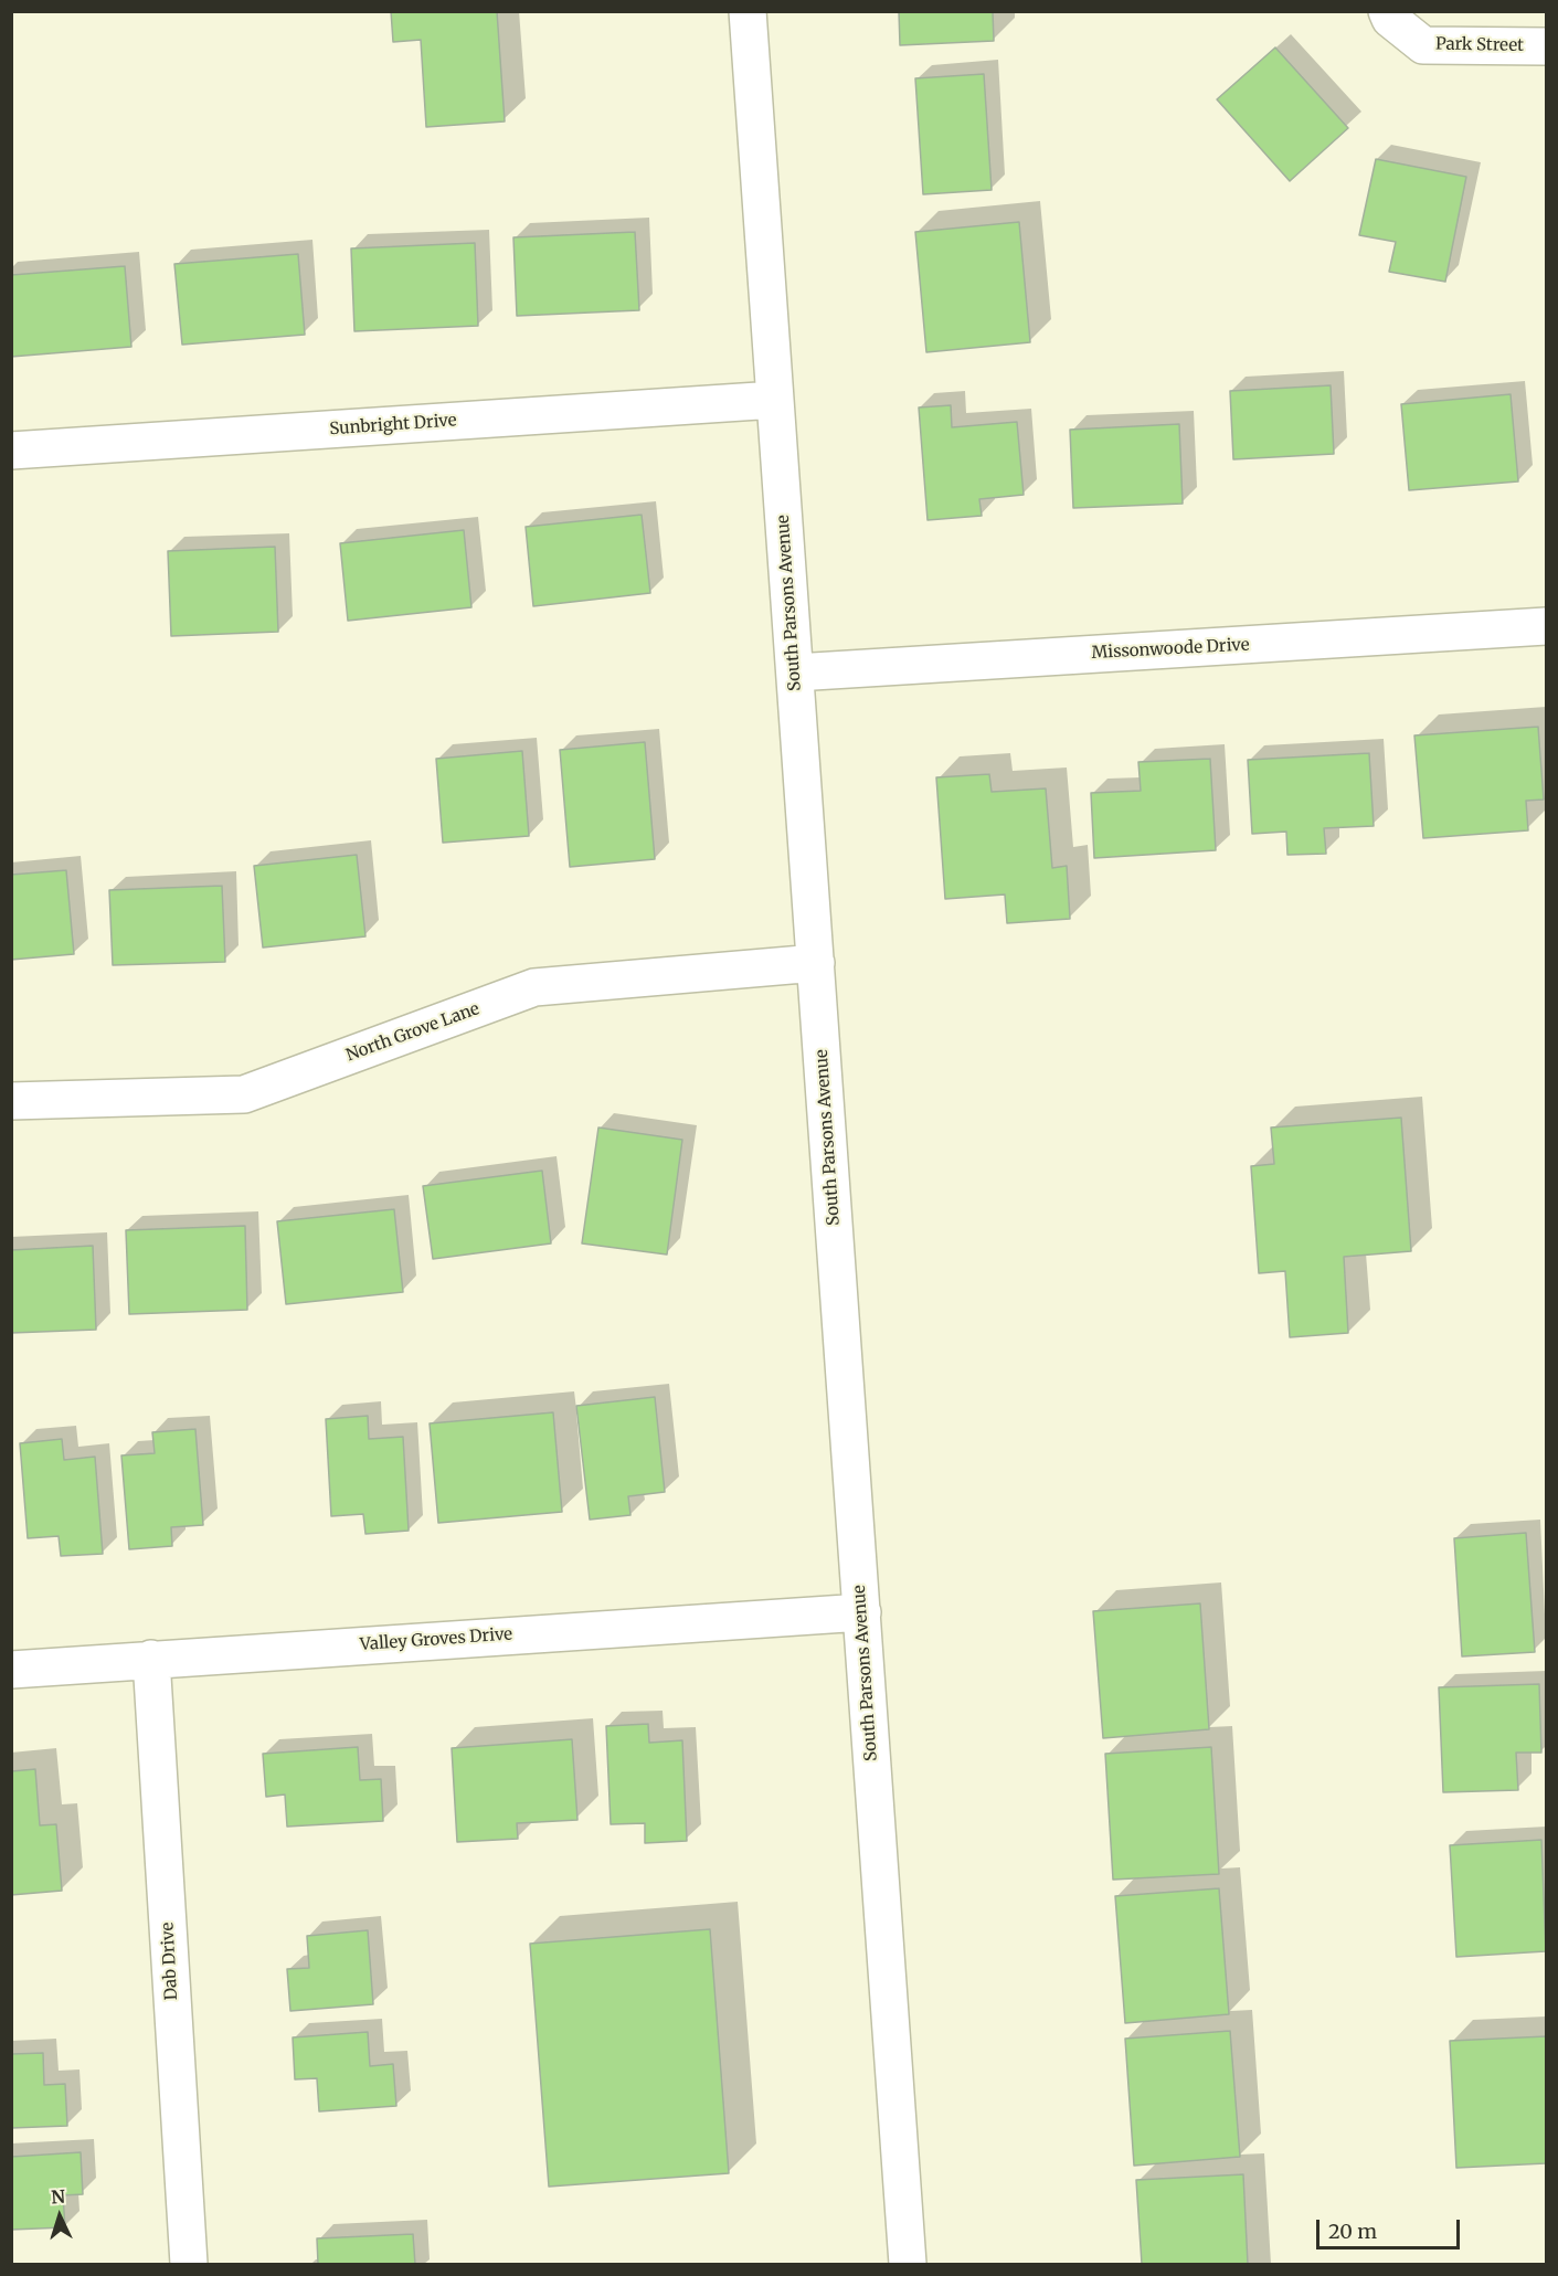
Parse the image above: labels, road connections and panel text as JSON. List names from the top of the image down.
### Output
{
  "streets": {
    "street": [
      "Park Street",
      "Sunbright Drive",
      "South Parsons Avenue",
      "Missonwoode Drive",
      "North Grove Lane",
      "Valley Groves Drive",
      "Dab Drive"
    ]
  },
  "crossings": [
    ["Sunbright Drive", "South Parsons Avenue"],
    ["South Parsons Avenue", "Missonwoode Drive"],
    ["South Parsons Avenue", "North Grove Lane"],
    ["South Parsons Avenue", "Valley Groves Drive"],
    ["Valley Groves Drive", "Dab Drive"]
  ],
  "scale_bar": "20 m",
  "north": "top"
}
